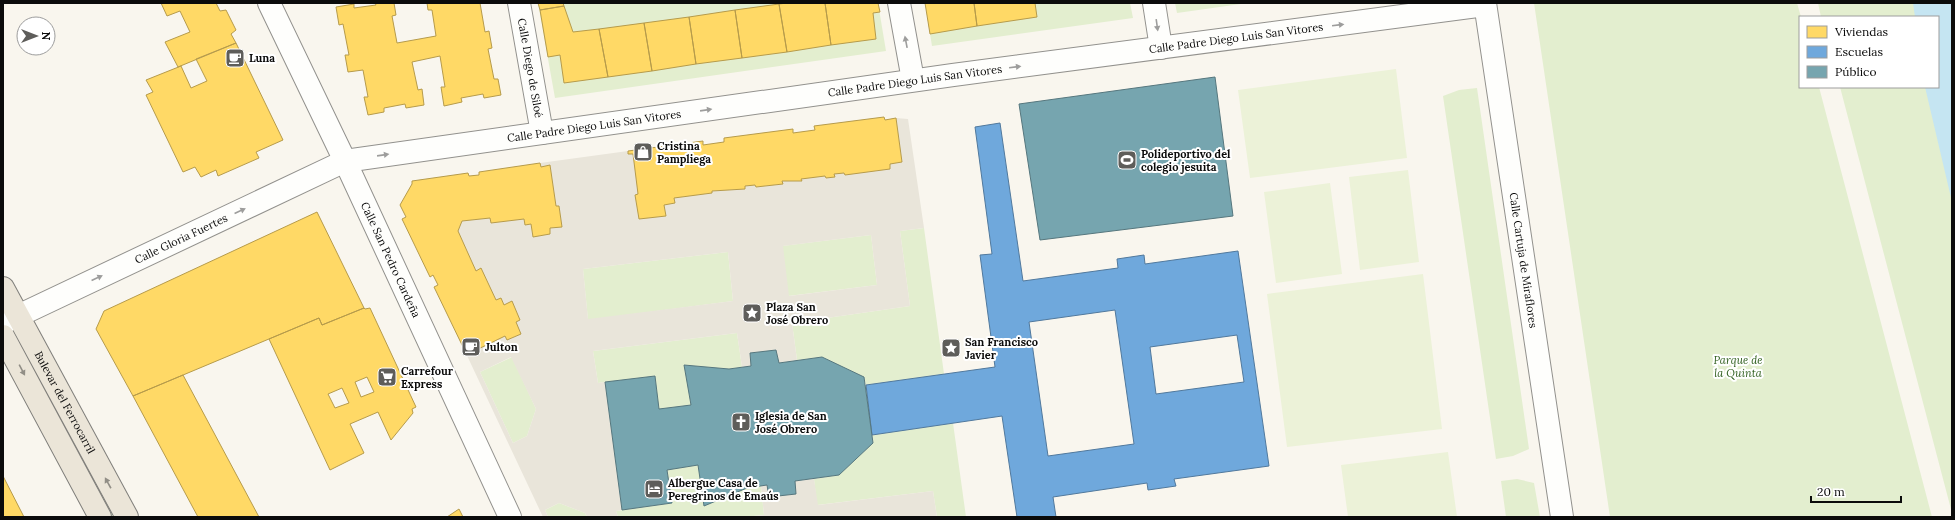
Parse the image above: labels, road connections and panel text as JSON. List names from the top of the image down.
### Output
{
  "streets": {
    "main road": ["Bulevar del Ferrocarril"],
    "street": [
      "Calle Padre Diego Luis San Vitores",
      "Calle Diego de Siloé",
      "Calle Gloria Fuertes",
      "Calle San Pedro Cardeña",
      "Calle Cartuja de Miraflores"
    ]
  },
  "crossings": [
    ["Calle Padre Diego Luis San Vitores", "Calle Diego de Siloé"],
    ["Calle Padre Diego Luis San Vitores", "Calle Gloria Fuertes"],
    ["Calle Padre Diego Luis San Vitores", "Calle San Pedro Cardeña"],
    ["Calle Padre Diego Luis San Vitores", "Calle Cartuja de Miraflores"],
    ["Calle Gloria Fuertes", "Calle San Pedro Cardeña"],
    ["Calle Gloria Fuertes", "Bulevar del Ferrocarril"]
  ],
  "one_way": ["Calle Padre Diego Luis San Vitores", "Calle Gloria Fuertes"],
  "parks": ["Parque de la Quinta"],
  "places": {
    "cafe": ["Luna", "Julton"],
    "shop": ["Cristina Pampliega"],
    "sports": ["Polideportivo del colegio jesuita"],
    "place": ["Plaza San José Obrero", "San Francisco Javier"],
    "supermarket": ["Carrefour Express"],
    "church": ["Iglesia de San José Obrero"],
    "hotel": ["Albergue Casa de Peregrinos de Emaús"]
  },
  "legend": ["Viviendas", "Escuelas", "Público"],
  "scale_bar": "20 m",
  "north": "right"
}
